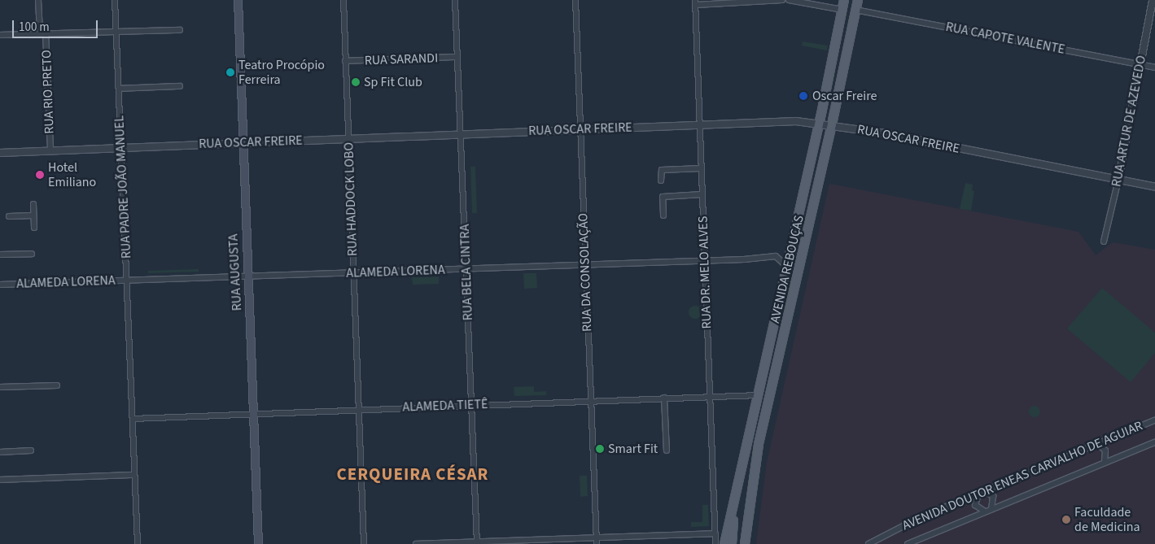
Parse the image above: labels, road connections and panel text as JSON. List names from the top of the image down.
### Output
{
  "streets": {
    "main road": ["AVENIDA REBOUÇAS", "RUA AUGUSTA"],
    "street": [
      "RUA CAPOTE VALENTE",
      "RUA SARANDI",
      "RUA RIO PRETO",
      "RUA ARTUR DE AZEVEDO",
      "RUA OSCAR FREIRE",
      "RUA PADRE JOÃO MANUEL",
      "RUA HADDOCK LOBO",
      "ALAMEDA LORENA",
      "RUA BELA CINTRA",
      "RUA DA CONSOLAÇÃO",
      "RUA DR. MELO ALVES",
      "ALAMEDA TIETÊ",
      "AVENIDA DOUTOR ENEAS CARVALHO DE AGUIAR"
    ]
  },
  "crossings": [
    ["RUA CAPOTE VALENTE", "RUA ARTUR DE AZEVEDO"],
    ["RUA CAPOTE VALENTE", "AVENIDA REBOUÇAS"],
    ["RUA SARANDI", "RUA HADDOCK LOBO"],
    ["RUA SARANDI", "RUA BELA CINTRA"],
    ["RUA RIO PRETO", "RUA OSCAR FREIRE"],
    ["RUA ARTUR DE AZEVEDO", "RUA OSCAR FREIRE"],
    ["RUA OSCAR FREIRE", "RUA PADRE JOÃO MANUEL"],
    ["RUA OSCAR FREIRE", "RUA HADDOCK LOBO"],
    ["RUA OSCAR FREIRE", "AVENIDA REBOUÇAS"],
    ["RUA OSCAR FREIRE", "RUA AUGUSTA"],
    ["RUA OSCAR FREIRE", "RUA BELA CINTRA"],
    ["RUA OSCAR FREIRE", "RUA DA CONSOLAÇÃO"],
    ["RUA OSCAR FREIRE", "RUA DR. MELO ALVES"],
    ["RUA PADRE JOÃO MANUEL", "ALAMEDA LORENA"],
    ["RUA PADRE JOÃO MANUEL", "ALAMEDA TIETÊ"],
    ["RUA HADDOCK LOBO", "ALAMEDA LORENA"],
    ["RUA HADDOCK LOBO", "ALAMEDA TIETÊ"],
    ["AVENIDA REBOUÇAS", "ALAMEDA LORENA"],
    ["AVENIDA REBOUÇAS", "ALAMEDA TIETÊ"],
    ["ALAMEDA LORENA", "RUA AUGUSTA"],
    ["ALAMEDA LORENA", "RUA BELA CINTRA"],
    ["ALAMEDA LORENA", "RUA DA CONSOLAÇÃO"],
    ["ALAMEDA LORENA", "RUA DR. MELO ALVES"],
    ["RUA AUGUSTA", "ALAMEDA TIETÊ"],
    ["RUA BELA CINTRA", "ALAMEDA TIETÊ"],
    ["RUA DA CONSOLAÇÃO", "ALAMEDA TIETÊ"],
    ["RUA DR. MELO ALVES", "ALAMEDA TIETÊ"]
  ],
  "districts": ["CERQUEIRA CÉSAR"],
  "places": [
    "Teatro Procópio Ferreira",
    "Sp Fit Club",
    "Oscar Freire",
    "Hotel Emiliano",
    "Smart Fit",
    "Faculdade de Medicina"
  ],
  "scale_bar": "100 m"
}
